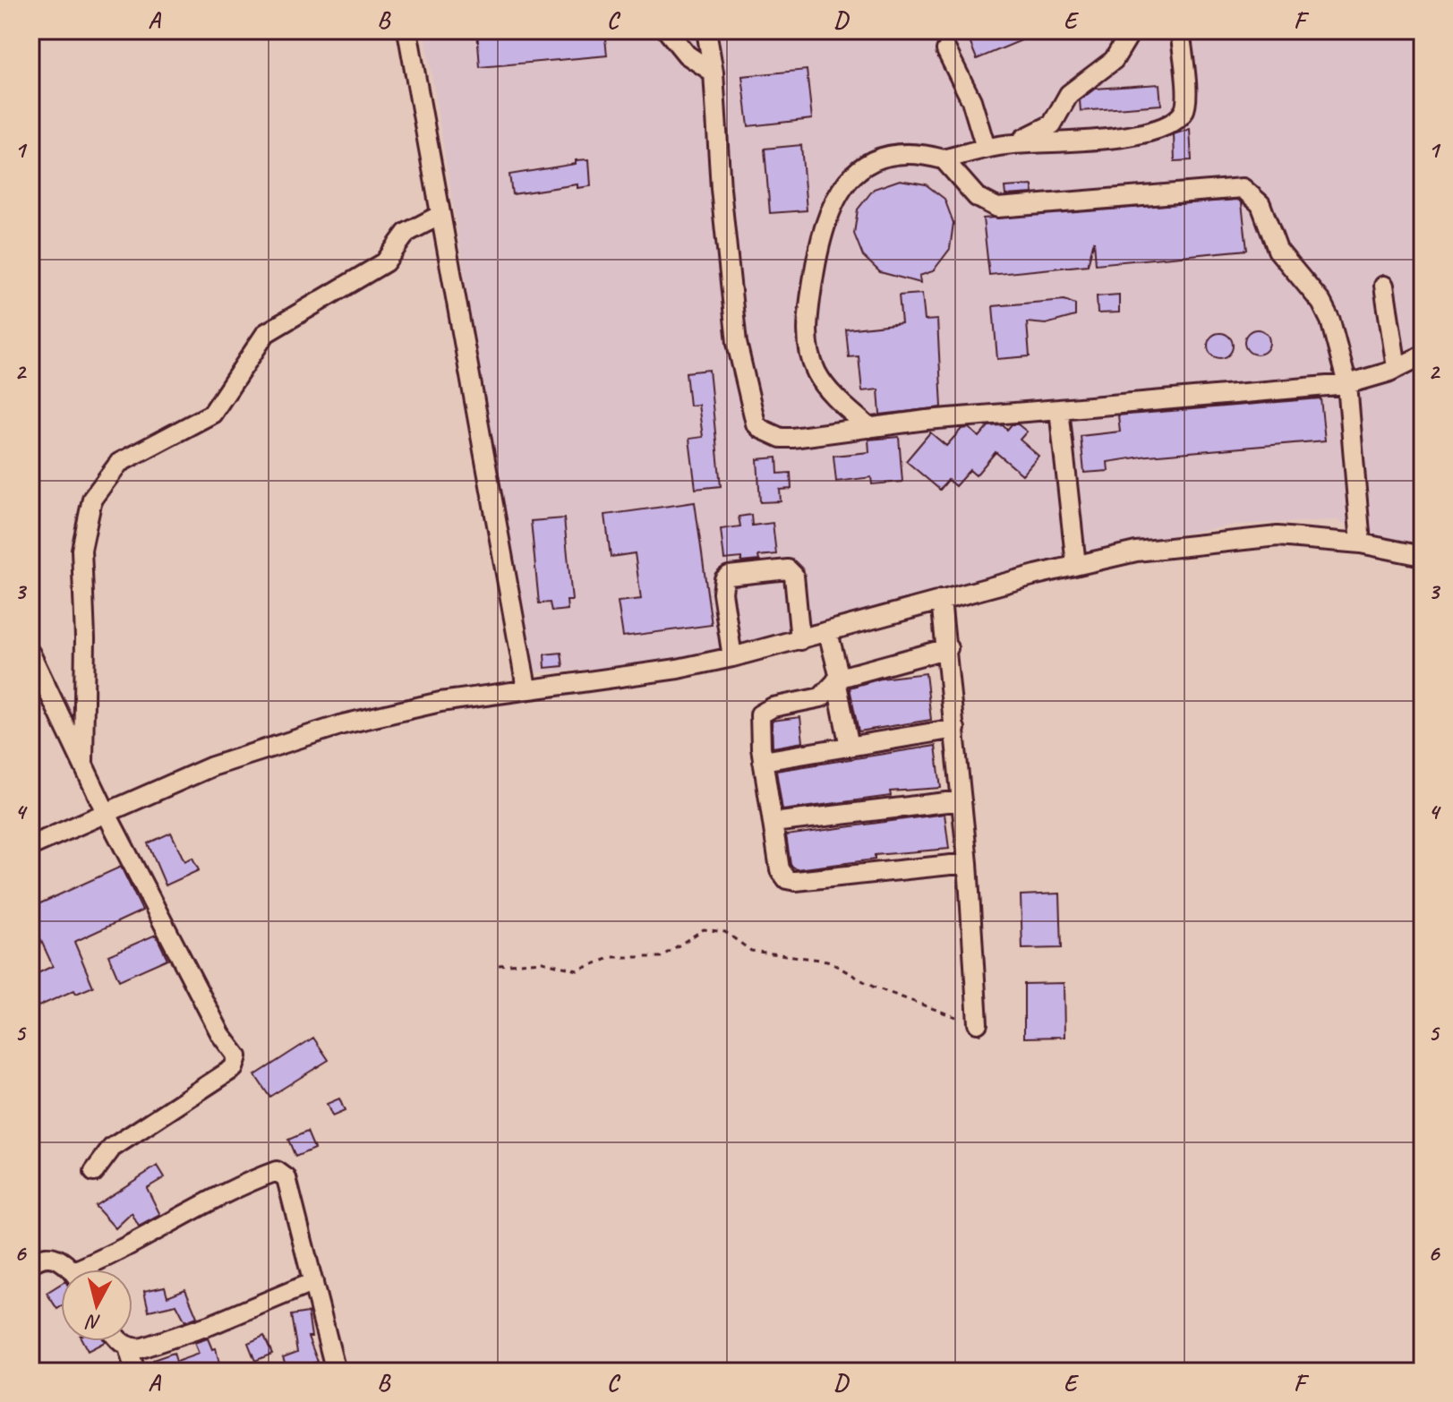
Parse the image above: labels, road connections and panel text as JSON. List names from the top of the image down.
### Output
{
  "north": "bottom",
  "grid": {
    "columns": [
      "A",
      "B",
      "C",
      "D",
      "E",
      "F"
    ],
    "rows": [
      "1",
      "2",
      "3",
      "4",
      "5",
      "6"
    ]
  }
}
